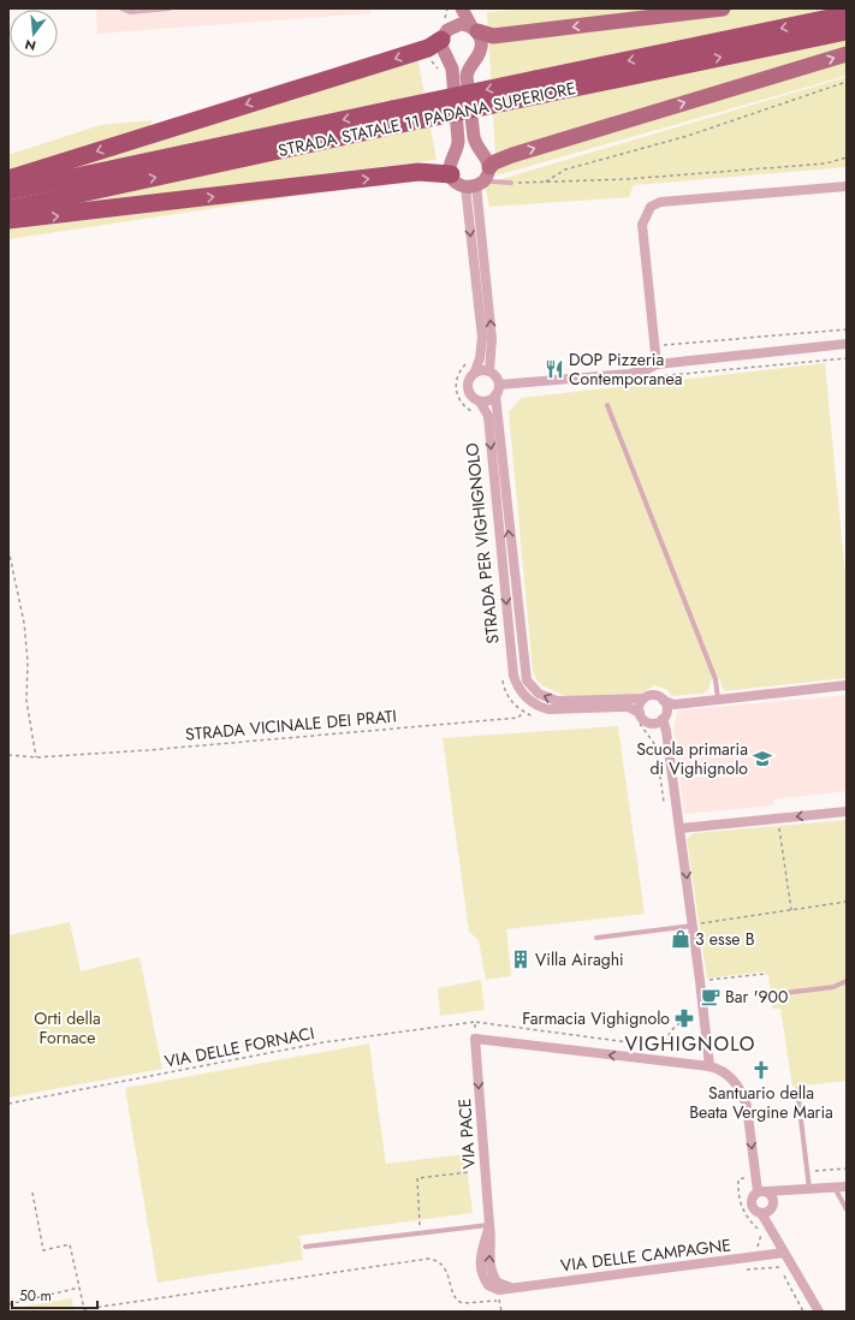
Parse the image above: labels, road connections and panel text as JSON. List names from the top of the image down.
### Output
{
  "streets": {
    "highway": ["STRADA STATALE 11 PADANA SUPERIORE"],
    "street": ["STRADA PER VIGHIGNOLO", "VIA PACE", "VIA DELLE CAMPAGNE"],
    "path": ["STRADA VICINALE DEI PRATI", "VIA DELLE FORNACI"]
  },
  "crossings": [
    ["VIA PACE", "VIA DELLE CAMPAGNE"]
  ],
  "one_way": ["VIA PACE"],
  "districts": ["VIGHIGNOLO"],
  "parks": ["Orti della Fornace"],
  "places": {
    "restaurant": ["DOP Pizzeria Contemporanea"],
    "school or university": ["Scuola primaria di Vighignolo"],
    "shop": ["3 esse B"],
    "building": ["Villa Airaghi"],
    "cafe": ["Bar '900"],
    "pharmacy": ["Farmacia Vighignolo"],
    "church": ["Santuario della Beata Vergine Maria"]
  },
  "scale_bar": "50 m",
  "north": "bottom"
}
